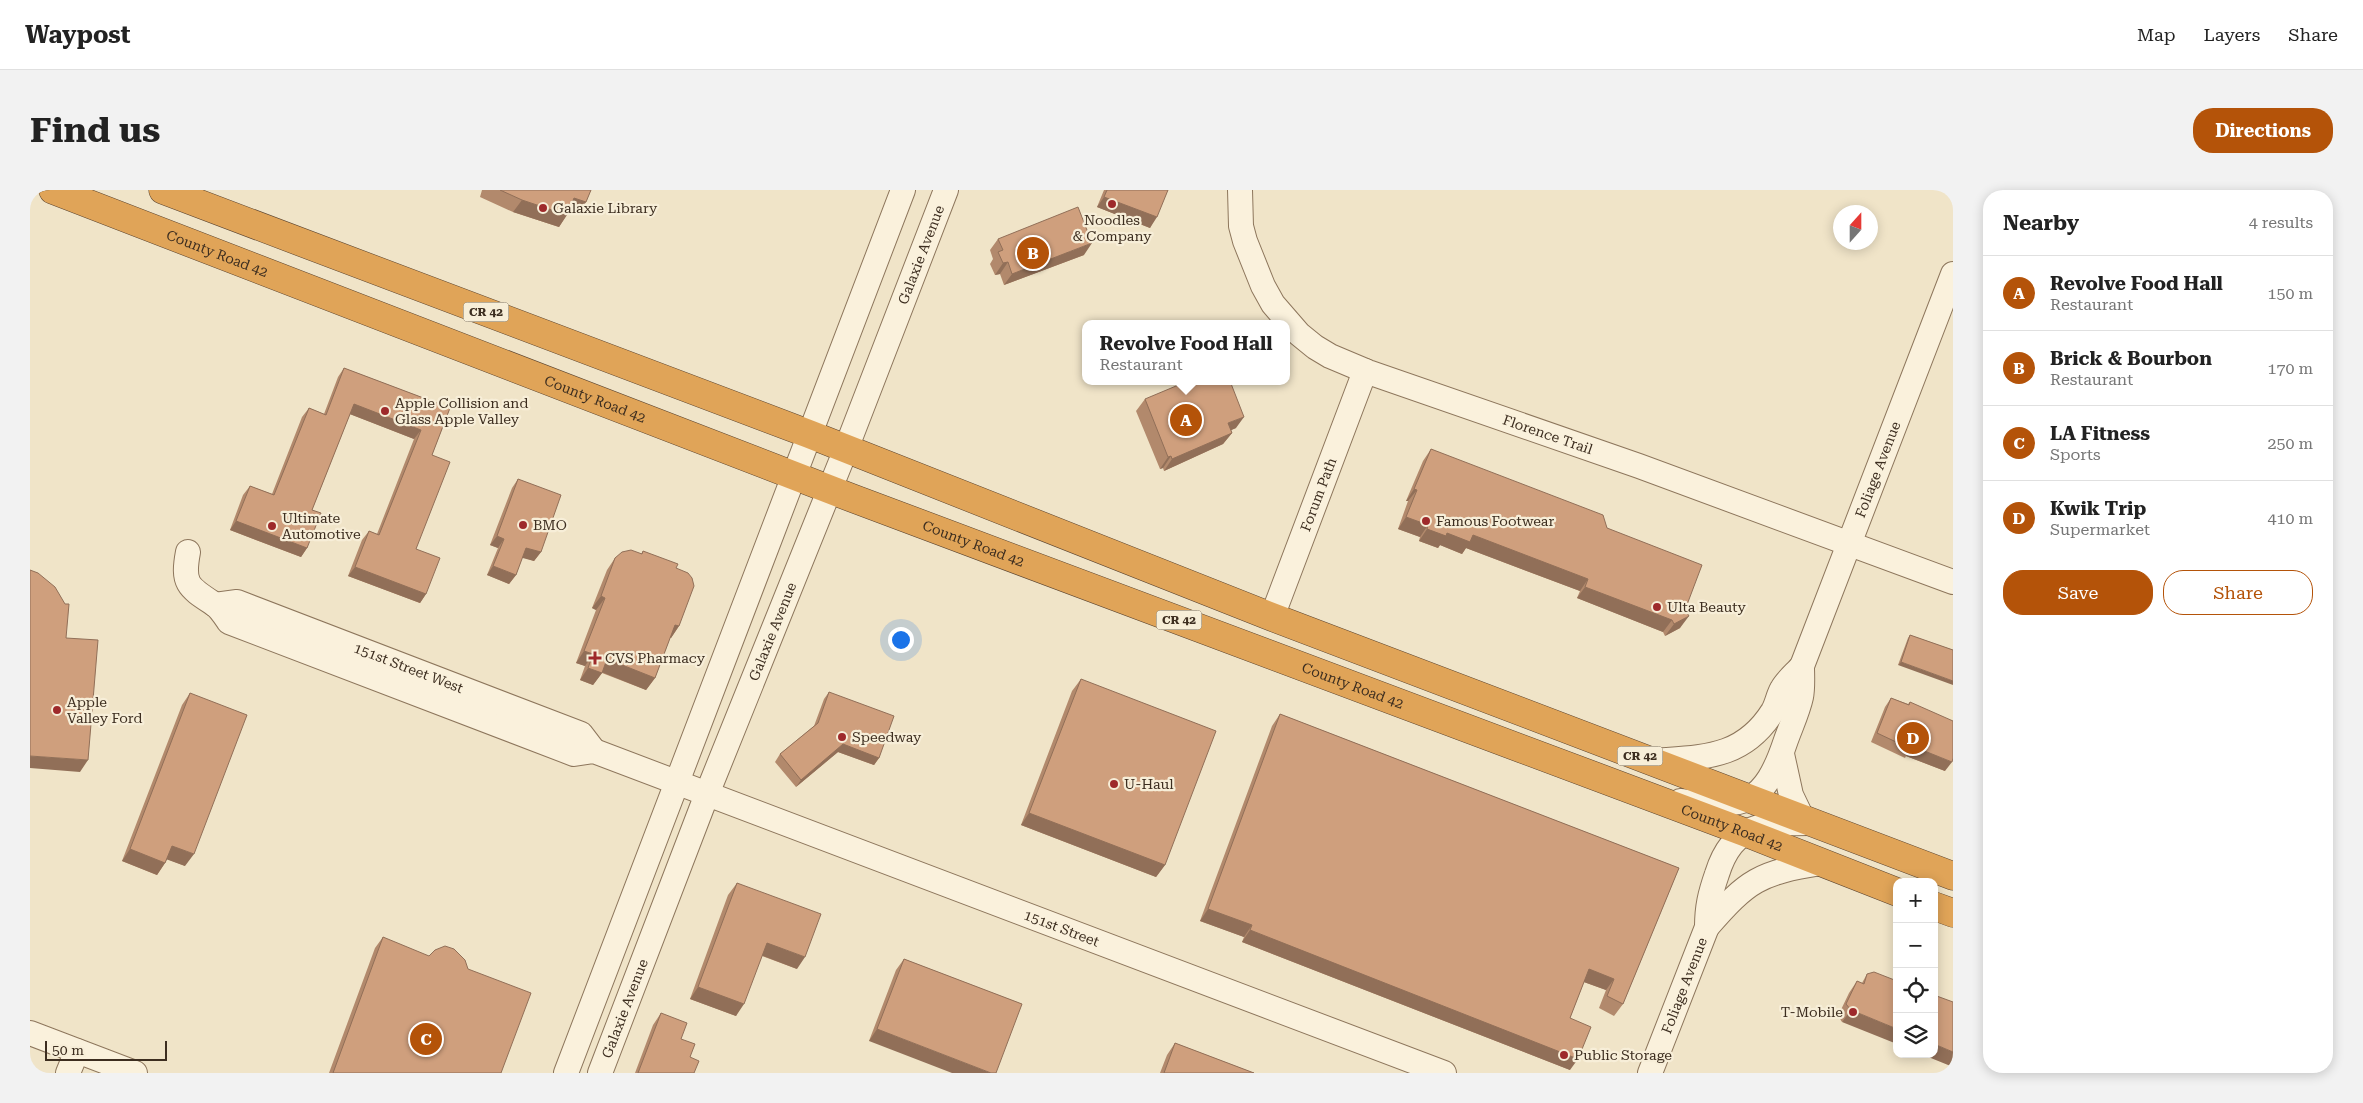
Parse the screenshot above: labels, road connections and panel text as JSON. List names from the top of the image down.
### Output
{
  "streets": {
    "highway": ["County Road 42", "CR 42"],
    "street": [
      "Galaxie Avenue",
      "Florence Trail",
      "Foliage Avenue",
      "Forum Path",
      "151st Street West",
      "151st Street"
    ]
  },
  "crossings": [
    ["County Road 42", "Galaxie Avenue"],
    ["County Road 42", "Foliage Avenue"],
    ["Galaxie Avenue", "CR 42"],
    ["Galaxie Avenue", "151st Street"],
    ["CR 42", "Foliage Avenue"],
    ["CR 42", "Forum Path"],
    ["Florence Trail", "Foliage Avenue"],
    ["Florence Trail", "Forum Path"],
    ["151st Street West", "151st Street"]
  ],
  "places": {
    "other": [
      "Noodles & Company",
      "Galaxie Library",
      "Apple Collision and Glass Apple Valley",
      "Famous Footwear",
      "BMO",
      "Ultimate Automotive",
      "Ulta Beauty",
      "Apple Valley Ford",
      "Speedway",
      "U-Haul",
      "T-Mobile",
      "Public Storage"
    ],
    "health": ["CVS Pharmacy"]
  },
  "scale_bar": "50 m",
  "north": "top",
  "page": {
    "header": "Waypost",
    "nav": ["Map", "Layers", "Share"],
    "buttons": [
      "Directions",
      ["Save", "Share"]
    ],
    "title": "Find us",
    "heading": ["Nearby", "4 results"],
    "pins": [
      "B",
      "A",
      "D",
      "C"
    ],
    "list": [
      {
        "mark": "A",
        "name": "Revolve Food Hall",
        "note": "Restaurant",
        "value": "150 m"
      },
      {
        "mark": "B",
        "name": "Brick & Bourbon",
        "note": "Restaurant",
        "value": "170 m"
      },
      {
        "mark": "C",
        "name": "LA Fitness",
        "note": "Sports",
        "value": "250 m"
      },
      {
        "mark": "D",
        "name": "Kwik Trip",
        "note": "Supermarket",
        "value": "410 m"
      }
    ],
    "popup": ["Revolve Food Hall", "Restaurant"],
    "map_buttons": ["+", "−"],
    "scale": "50 m"
  }
}
